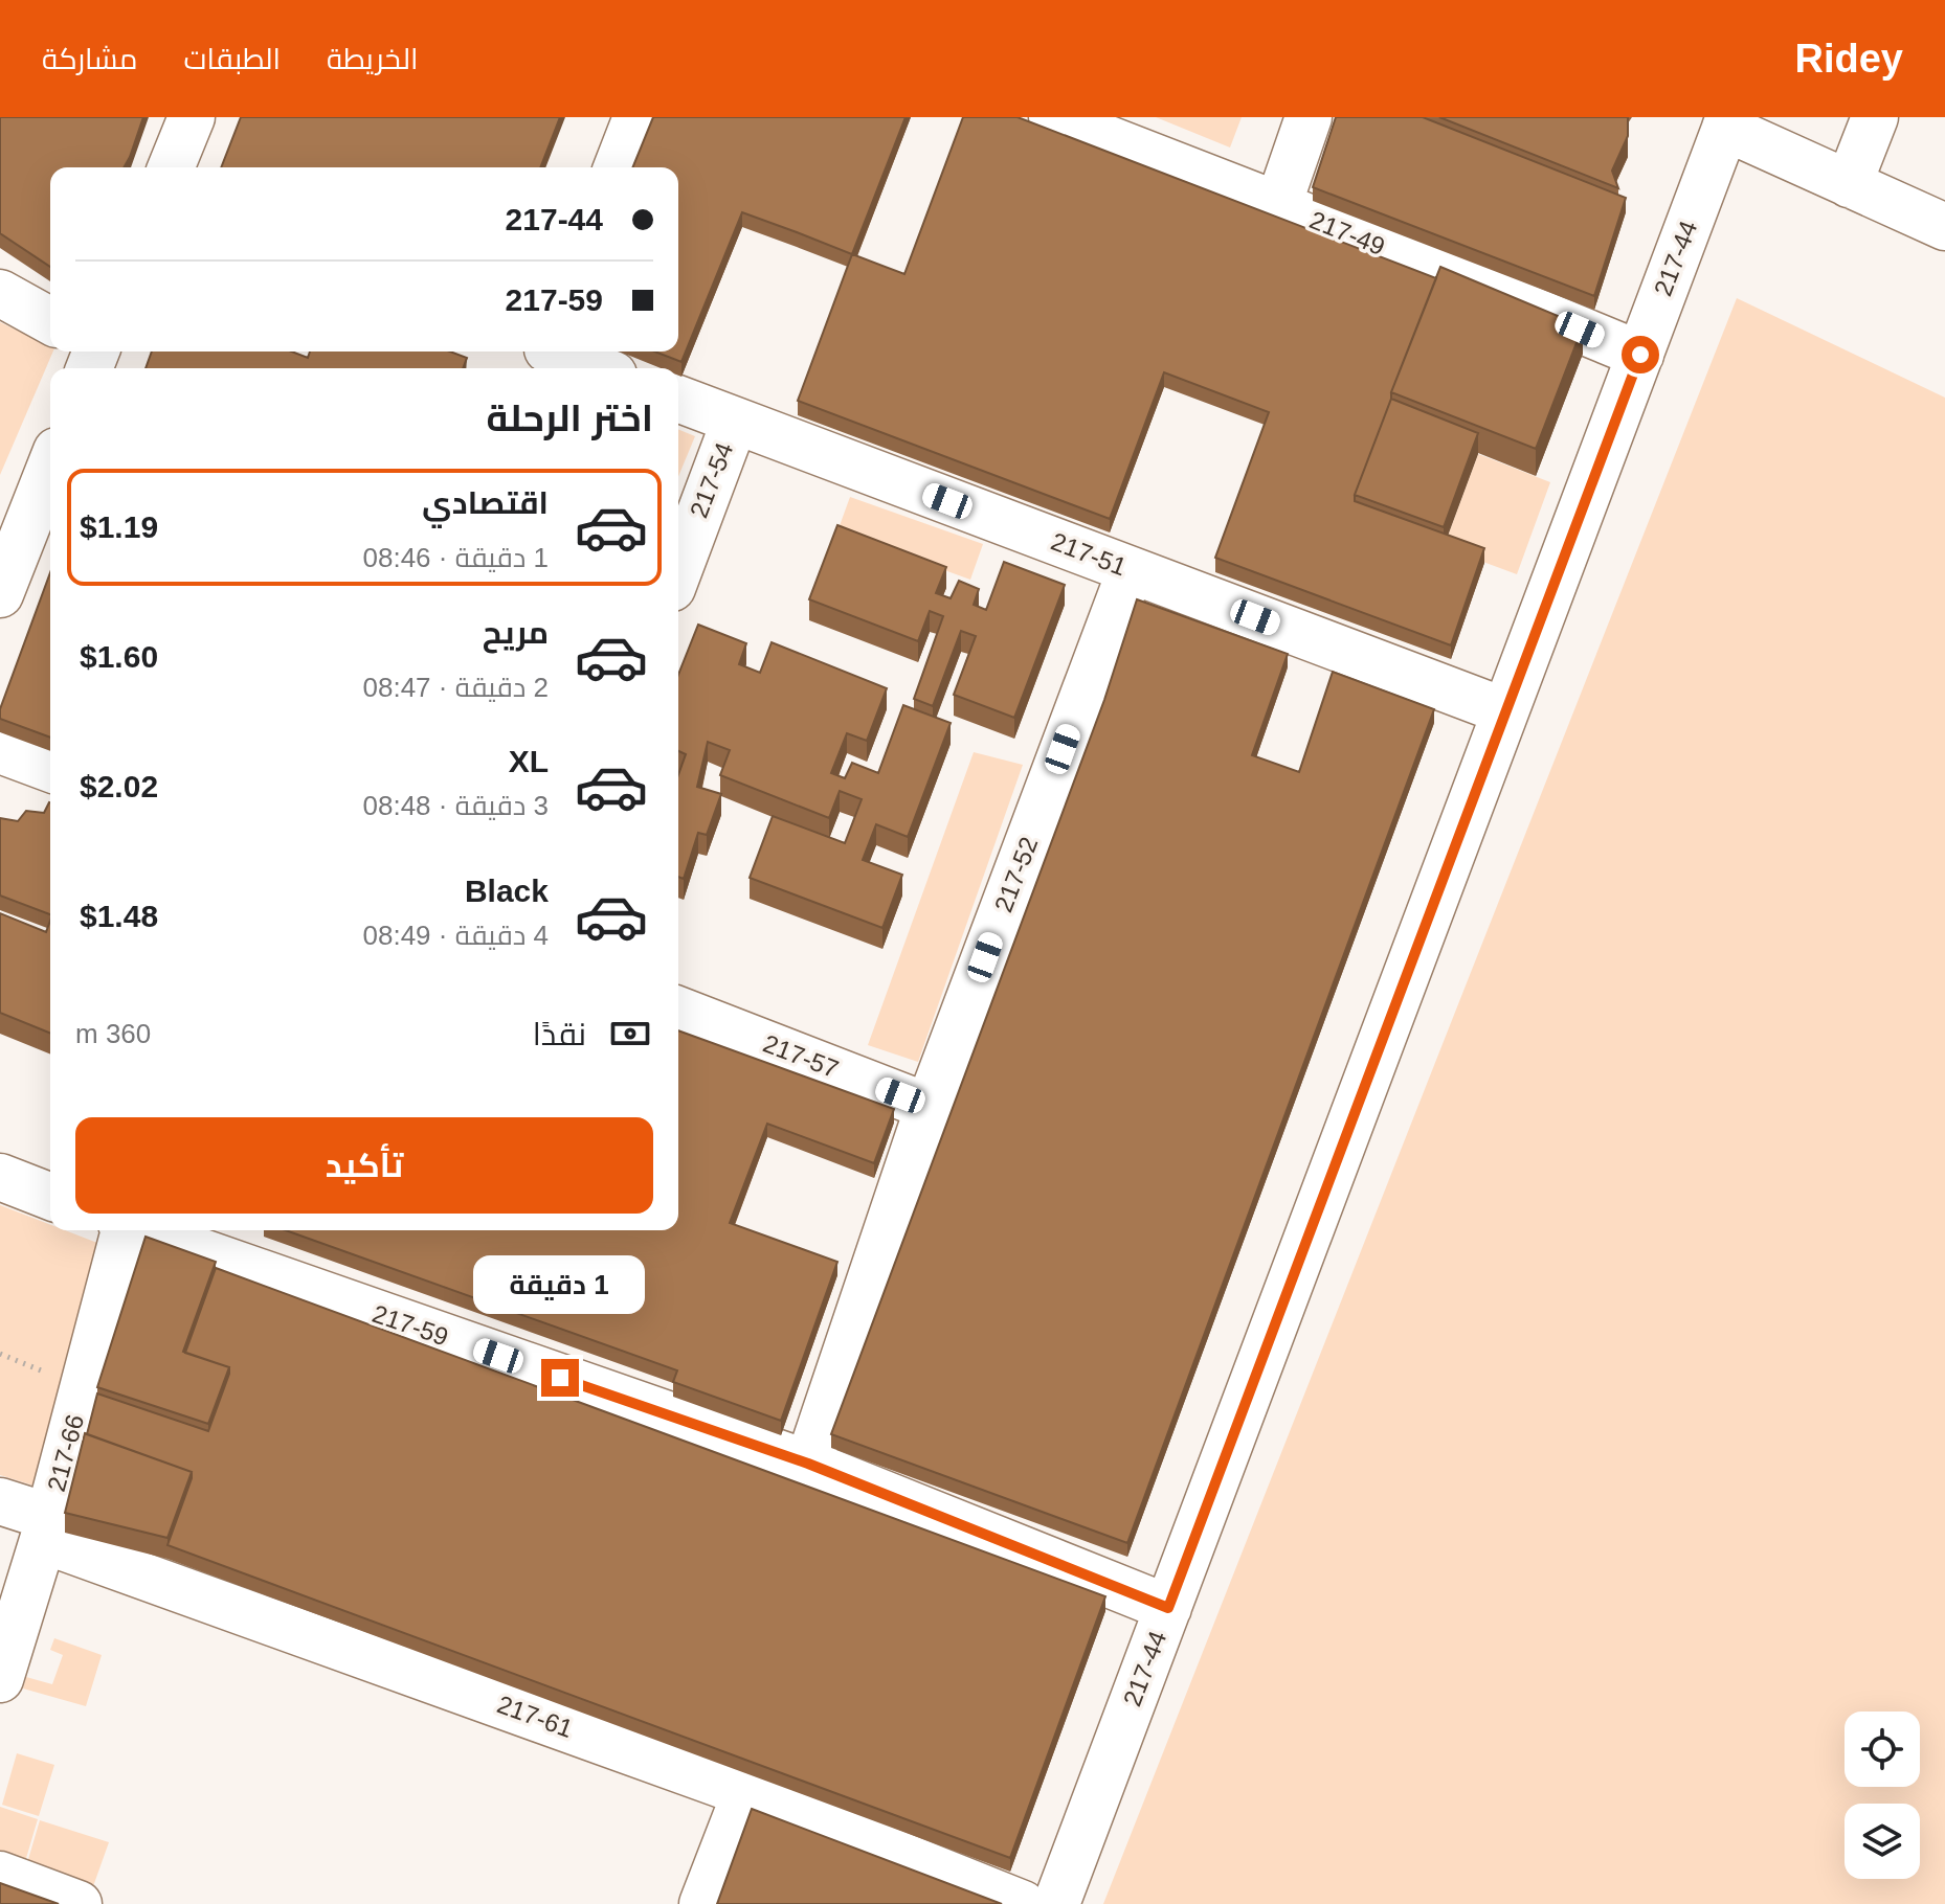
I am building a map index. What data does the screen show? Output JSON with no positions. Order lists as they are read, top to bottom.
{
  "streets": {
    "street": [
      "217-49",
      "217-44",
      "217-54",
      "217-51",
      "217-52",
      "217-57",
      "217-59",
      "217-66",
      "217-61"
    ]
  },
  "crossings": [
    ["217-49", "217-44"],
    ["217-44", "217-51"],
    ["217-44", "217-59"],
    ["217-54", "217-51"],
    ["217-51", "217-52"],
    ["217-52", "217-57"],
    ["217-52", "217-59"],
    ["217-66", "217-61"]
  ],
  "page": {
    "header": "Ridey",
    "nav": ["الخريطة", "الطبقات", "مشاركة"],
    "banner": ["217-44", "217-59"],
    "heading": "اختر الرحلة",
    "list": [
      {
        "name": "اقتصادي",
        "note": "1 دقيقة · 08:46",
        "value": "$1.19"
      },
      {
        "name": "مريح",
        "note": "2 دقيقة · 08:47",
        "value": "$1.60"
      },
      {
        "name": "XL",
        "note": "3 دقيقة · 08:48",
        "value": "$2.02"
      },
      {
        "name": "Black",
        "note": "4 دقيقة · 08:49",
        "value": "$1.48"
      }
    ],
    "pay": ["نقدًا", "360 m"],
    "buttons": "تأكيد",
    "bubble": "1 دقيقة"
  }
}
